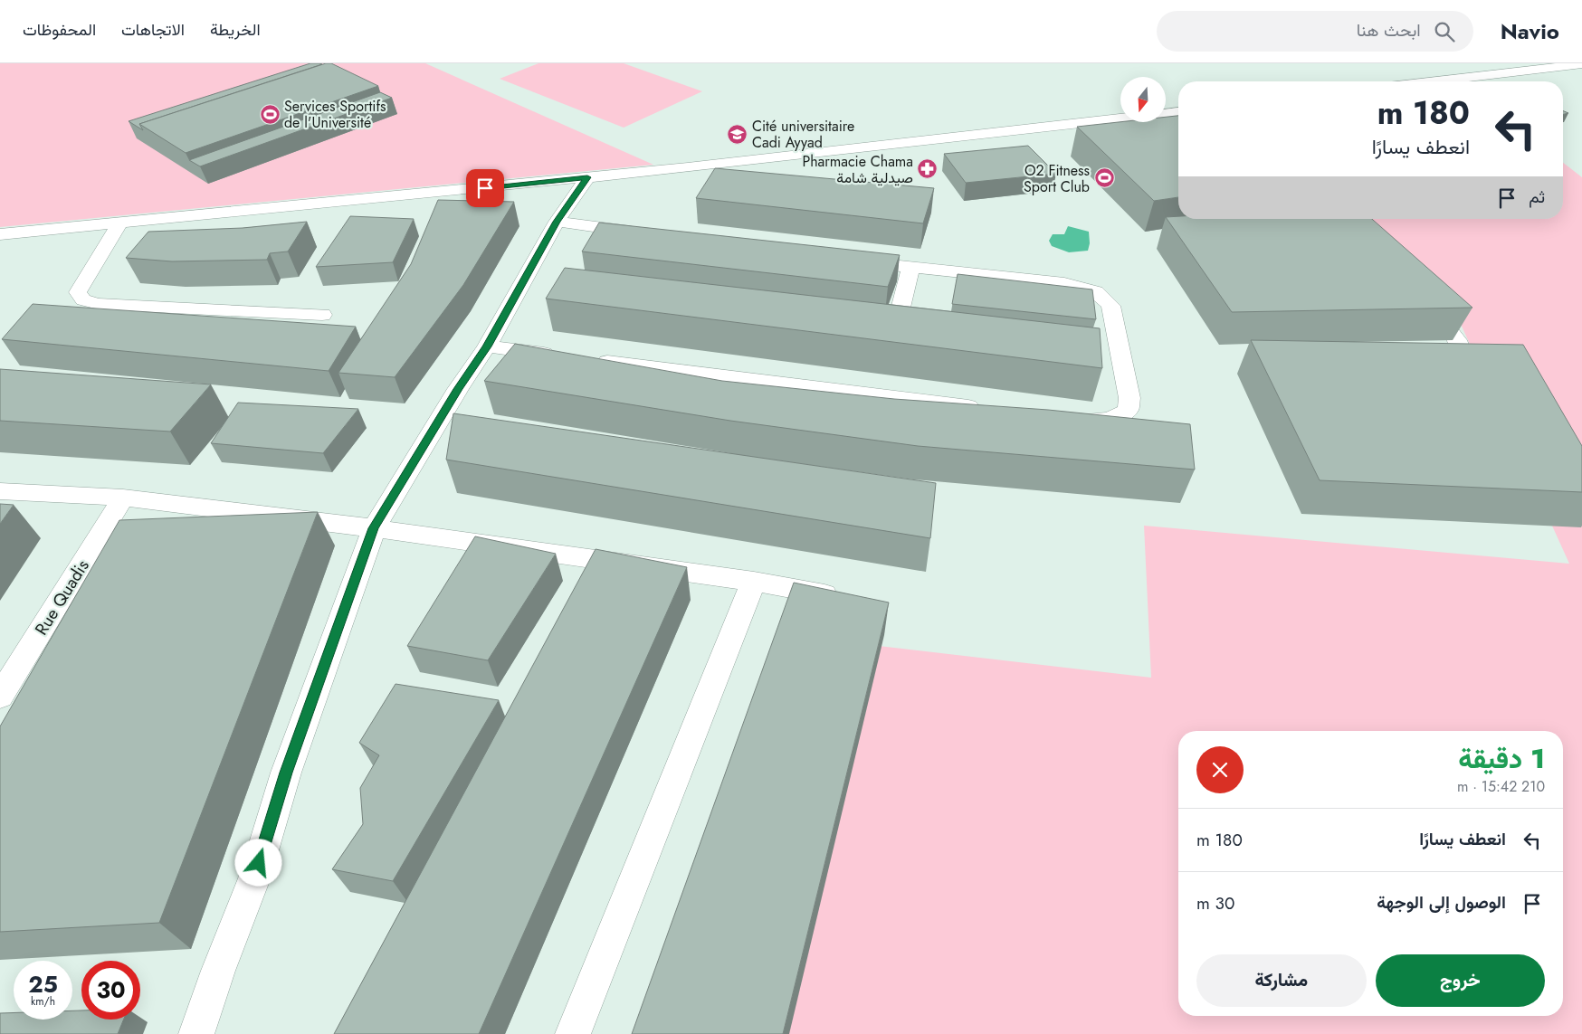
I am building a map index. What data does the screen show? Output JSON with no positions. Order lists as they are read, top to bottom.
{
  "streets": {
    "street": ["Rue Quadis"]
  },
  "places": {
    "sports": ["Services Sportifs de l'Université", "O2 Fitness Sport Club"],
    "school or university": ["Cité universitaire Cadi Ayyad"],
    "pharmacy": ["Pharmacie Chama صيدلية شامة"]
  },
  "north": "bottom",
  "page": {
    "header": "Navio",
    "search": "ابحث هنا",
    "nav": ["الخريطة", "الاتجاهات", "المحفوظات"],
    "turn": ["180 m", "انعطف يسارًا"],
    "then": "ثم",
    "heading": ["1 دقيقة", "210 m · 15:42"],
    "list": [
      {
        "name": "انعطف يسارًا",
        "value": "180 m"
      },
      {
        "name": "الوصول إلى الوجهة",
        "value": "30 m"
      }
    ],
    "buttons": ["خروج", "مشاركة"],
    "speed": "25 km/h",
    "limit": "30"
  }
}
